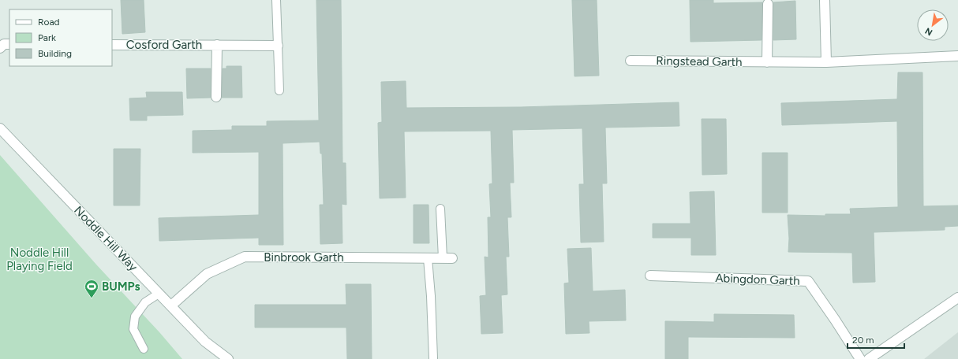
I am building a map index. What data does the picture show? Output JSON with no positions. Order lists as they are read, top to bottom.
{
  "streets": {
    "street": [
      "Cosford Garth",
      "Ringstead Garth",
      "Noddle Hill Way",
      "Binbrook Garth",
      "Abingdon Garth"
    ]
  },
  "crossings": [
    ["Noddle Hill Way", "Binbrook Garth"]
  ],
  "parks": ["Noddle Hill Playing Field"],
  "places": {
    "sports": ["BUMPs"]
  },
  "legend": ["Road", "Park", "Building"],
  "scale_bar": "20 m",
  "north": "bottom left"
}
